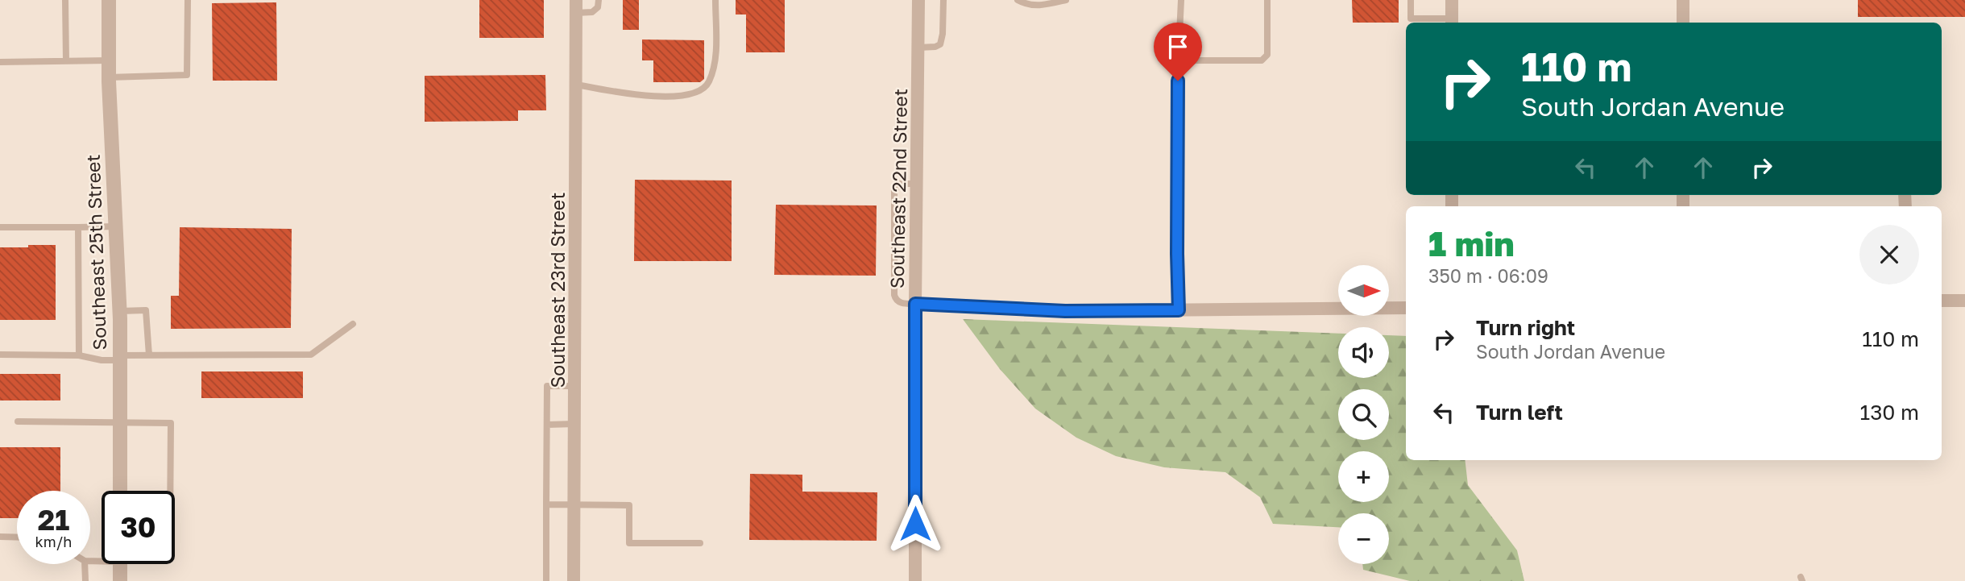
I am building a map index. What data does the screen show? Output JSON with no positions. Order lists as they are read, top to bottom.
{
  "streets": {
    "street": ["Southeast 22nd Street", "Southeast 25th Street", "Southeast 23rd Street"]
  },
  "north": "right",
  "page": {
    "turn": ["110 m", "South Jordan Avenue"],
    "heading": ["1 min", "350 m · 06:09"],
    "map_buttons": ["+", "−"],
    "list": [
      {
        "name": "Turn right",
        "note": "South Jordan Avenue",
        "value": "110 m"
      },
      {
        "name": "Turn left",
        "value": "130 m"
      }
    ],
    "speed": "21 km/h",
    "limit": "30"
  }
}
